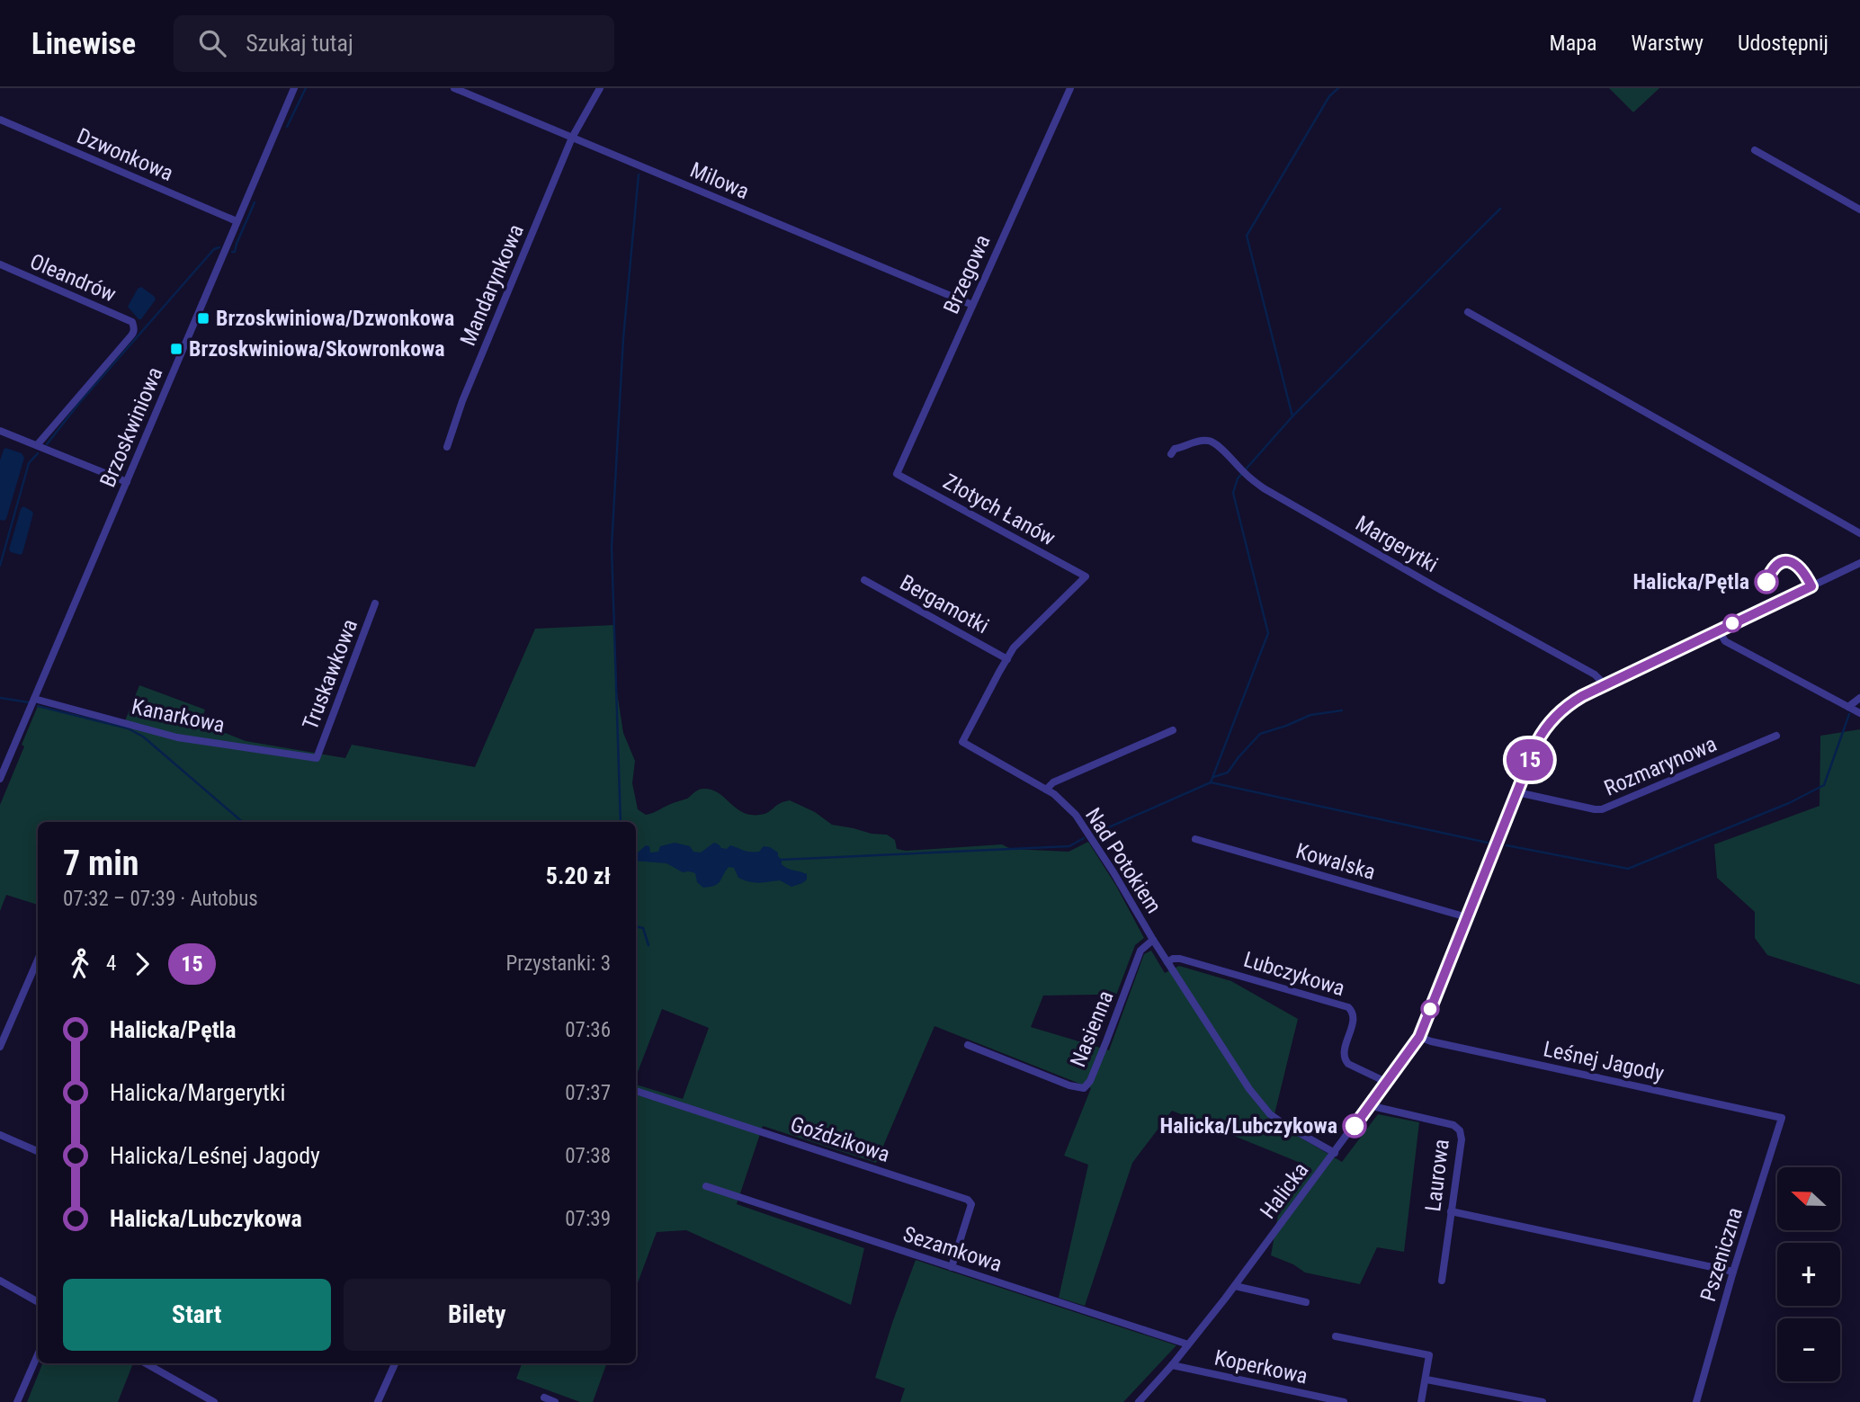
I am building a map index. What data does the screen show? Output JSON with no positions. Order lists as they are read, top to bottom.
{
  "streets": {
    "street": [
      "Dzwonkowa",
      "Milowa",
      "Brzegowa",
      "Oleandrów",
      "Mandarynkowa",
      "Brzoskwiniowa",
      "Złotych Łanów",
      "Margerytki",
      "Bergamotki",
      "Truskawkowa",
      "Kanarkowa",
      "Rozmarynowa",
      "Nad Potokiem",
      "Kowalska",
      "Lubczykowa",
      "Nasienna",
      "Leśnej Jagody",
      "Goździkowa",
      "Laurowa",
      "Halicka",
      "Sezamkowa",
      "Pszeniczna",
      "Koperkowa"
    ]
  },
  "crossings": [
    ["Dzwonkowa", "Brzoskwiniowa"],
    ["Milowa", "Brzegowa"],
    ["Milowa", "Mandarynkowa"],
    ["Brzegowa", "Złotych Łanów"],
    ["Brzoskwiniowa", "Kanarkowa"],
    ["Złotych Łanów", "Nad Potokiem"],
    ["Margerytki", "Halicka"],
    ["Bergamotki", "Nad Potokiem"],
    ["Truskawkowa", "Kanarkowa"],
    ["Rozmarynowa", "Halicka"],
    ["Nad Potokiem", "Lubczykowa"],
    ["Nad Potokiem", "Nasienna"],
    ["Nad Potokiem", "Halicka"],
    ["Kowalska", "Halicka"],
    ["Lubczykowa", "Halicka"],
    ["Leśnej Jagody", "Halicka"],
    ["Leśnej Jagody", "Pszeniczna"],
    ["Goździkowa", "Sezamkowa"],
    ["Laurowa", "Halicka"],
    ["Halicka", "Sezamkowa"],
    ["Halicka", "Koperkowa"]
  ],
  "places": {
    "transit": ["Brzoskwiniowa/Dzwonkowa", "Brzoskwiniowa/Skowronkowa"],
    "other": ["Halicka/Pętla", "Halicka/Lubczykowa"]
  },
  "lines": ["bus line 15"],
  "north": "left",
  "page": {
    "header": "Linewise",
    "search": "Szukaj tutaj",
    "nav": ["Mapa", "Warstwy", "Udostępnij"],
    "on_map": "15",
    "heading": ["7 min", "07:32 – 07:39 · Autobus", "5.20 zł"],
    "legs": ["4", "15", "Przystanki: 3"],
    "list": [
      {
        "name": "Halicka/Pętla",
        "value": "07:36"
      },
      {
        "name": "Halicka/Margerytki",
        "value": "07:37"
      },
      {
        "name": "Halicka/Leśnej Jagody",
        "value": "07:38"
      },
      {
        "name": "Halicka/Lubczykowa",
        "value": "07:39"
      }
    ],
    "map_buttons": ["+", "−"],
    "buttons": ["Start", "Bilety"]
  }
}
